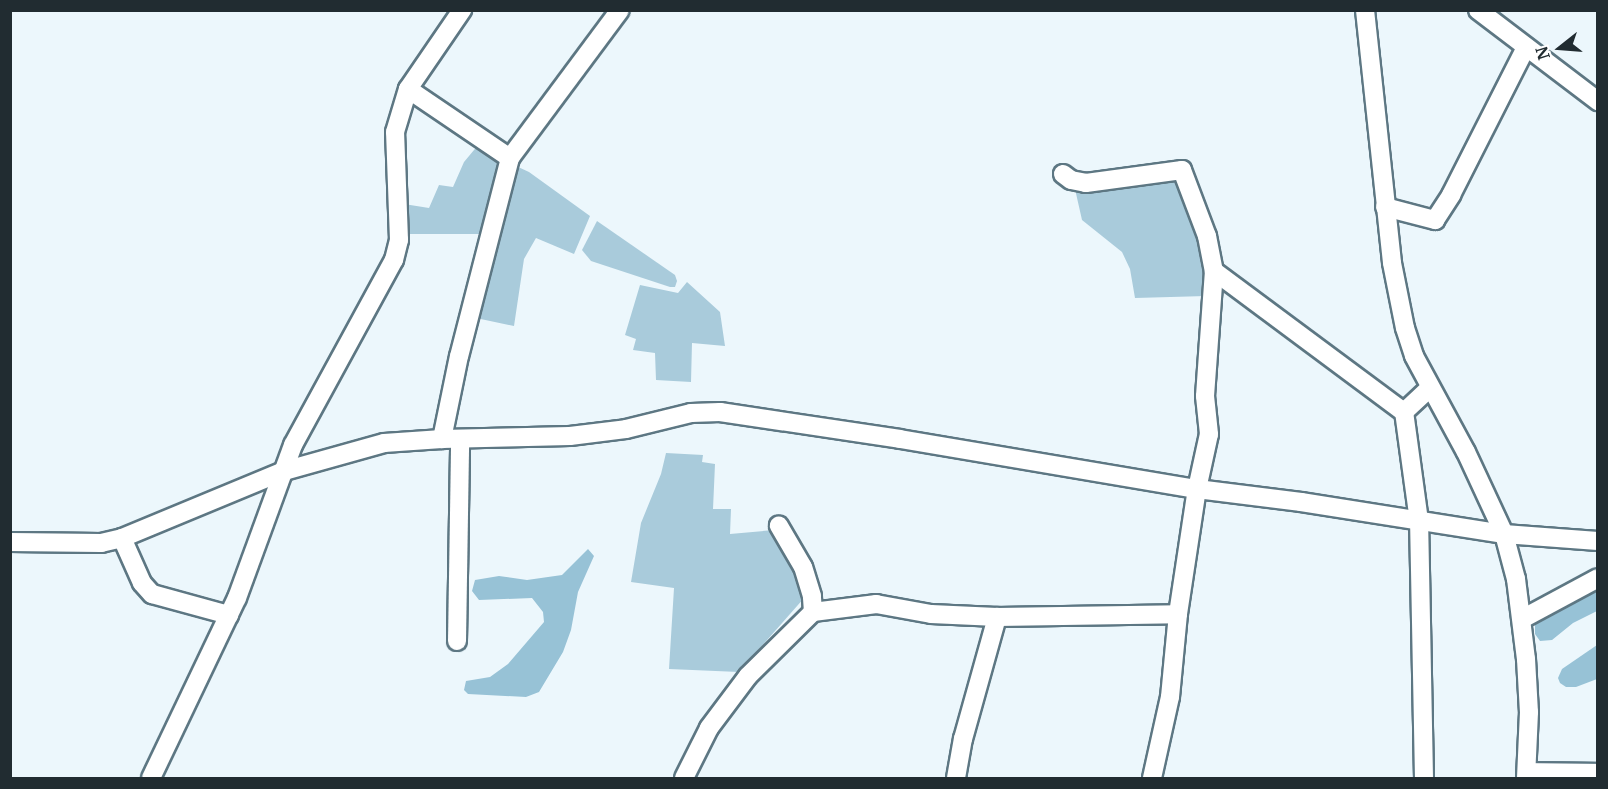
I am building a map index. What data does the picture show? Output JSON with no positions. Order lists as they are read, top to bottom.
{
  "north": "left"
}
